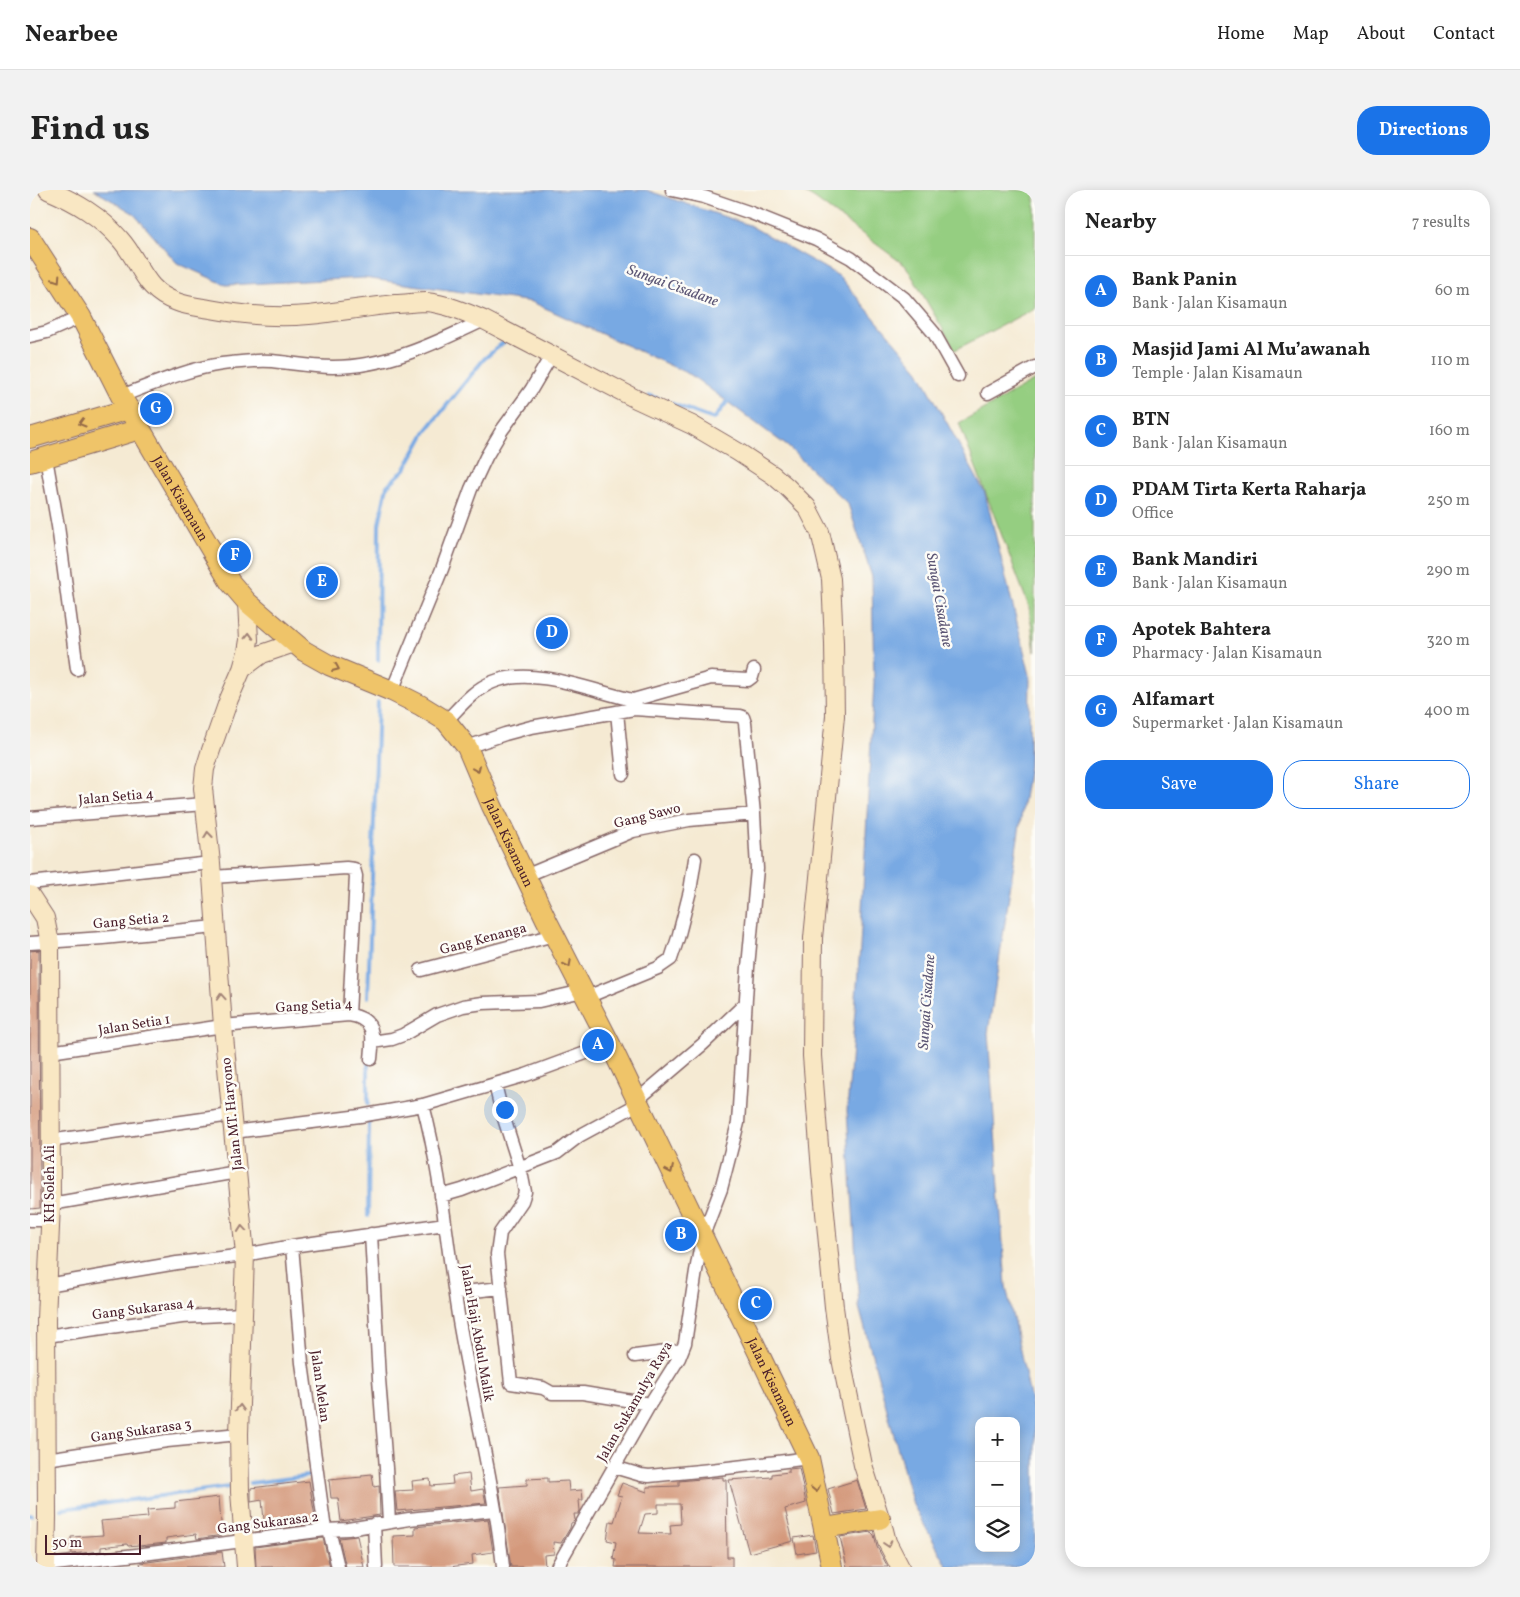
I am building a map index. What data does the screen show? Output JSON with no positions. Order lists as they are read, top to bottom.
{
  "streets": {
    "main road": ["Jalan Kisamaun"],
    "street": [
      "Jalan Setia 4",
      "Gang Sawo",
      "Gang Setia 2",
      "Gang Kenanga",
      "Gang Setia 4",
      "Jalan Setia 1",
      "Jalan MT. Haryono",
      "KH Soleh Ali",
      "Gang Sukarasa 4",
      "Jalan Haji Abdul Malik",
      "Jalan Melan",
      "Jalan Sukamulya Raya",
      "Gang Sukarasa 3",
      "Gang Sukarasa 2"
    ]
  },
  "crossings": [
    ["Jalan Kisamaun", "Gang Sawo"],
    ["Jalan Kisamaun", "Gang Kenanga"],
    ["Jalan Kisamaun", "Jalan MT. Haryono"],
    ["Jalan Kisamaun", "Jalan Sukamulya Raya"],
    ["Jalan Setia 4", "Jalan MT. Haryono"],
    ["Gang Sawo", "Jalan Sukamulya Raya"],
    ["Gang Setia 2", "Jalan MT. Haryono"],
    ["Gang Setia 2", "KH Soleh Ali"],
    ["Gang Setia 4", "Jalan Setia 1"],
    ["Gang Setia 4", "Jalan MT. Haryono"],
    ["Jalan Setia 1", "Jalan MT. Haryono"],
    ["Jalan Setia 1", "KH Soleh Ali"],
    ["Jalan MT. Haryono", "Gang Sukarasa 4"],
    ["Jalan MT. Haryono", "Gang Sukarasa 3"],
    ["Jalan MT. Haryono", "Gang Sukarasa 2"],
    ["KH Soleh Ali", "Gang Sukarasa 4"],
    ["KH Soleh Ali", "Gang Sukarasa 3"],
    ["KH Soleh Ali", "Gang Sukarasa 2"],
    ["Jalan Haji Abdul Malik", "Gang Sukarasa 2"],
    ["Jalan Melan", "Gang Sukarasa 2"]
  ],
  "one_way": ["Jalan Kisamaun", "Jalan MT. Haryono"],
  "water": ["Sungai Cisadane"],
  "scale_bar": "50 m",
  "page": {
    "header": "Nearbee",
    "nav": [
      "Home",
      "Map",
      "About",
      "Contact"
    ],
    "title": "Find us",
    "buttons": [
      "Directions",
      ["Save", "Share"]
    ],
    "heading": ["Nearby", "7 results"],
    "list": [
      {
        "mark": "A",
        "name": "Bank Panin",
        "note": "Bank · Jalan Kisamaun",
        "value": "60 m"
      },
      {
        "mark": "B",
        "name": "Masjid Jami Al Mu’awanah",
        "note": "Temple · Jalan Kisamaun",
        "value": "110 m"
      },
      {
        "mark": "C",
        "name": "BTN",
        "note": "Bank · Jalan Kisamaun",
        "value": "160 m"
      },
      {
        "mark": "D",
        "name": "PDAM Tirta Kerta Raharja",
        "note": "Office",
        "value": "250 m"
      },
      {
        "mark": "E",
        "name": "Bank Mandiri",
        "note": "Bank · Jalan Kisamaun",
        "value": "290 m"
      },
      {
        "mark": "F",
        "name": "Apotek Bahtera",
        "note": "Pharmacy · Jalan Kisamaun",
        "value": "320 m"
      },
      {
        "mark": "G",
        "name": "Alfamart",
        "note": "Supermarket · Jalan Kisamaun",
        "value": "400 m"
      }
    ],
    "pins": [
      "G",
      "F",
      "E",
      "D",
      "A",
      "B",
      "C"
    ],
    "map_buttons": ["+", "−"],
    "scale": "50 m"
  }
}
